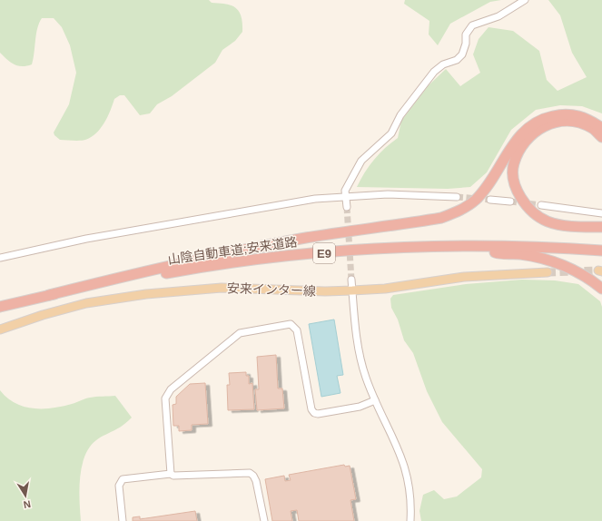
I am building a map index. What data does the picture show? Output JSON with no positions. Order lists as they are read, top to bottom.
{
  "streets": {
    "highway": ["山陰自動車道;安来道路", "E9"],
    "main road": ["安来インター線"]
  },
  "north": "bottom"
}
